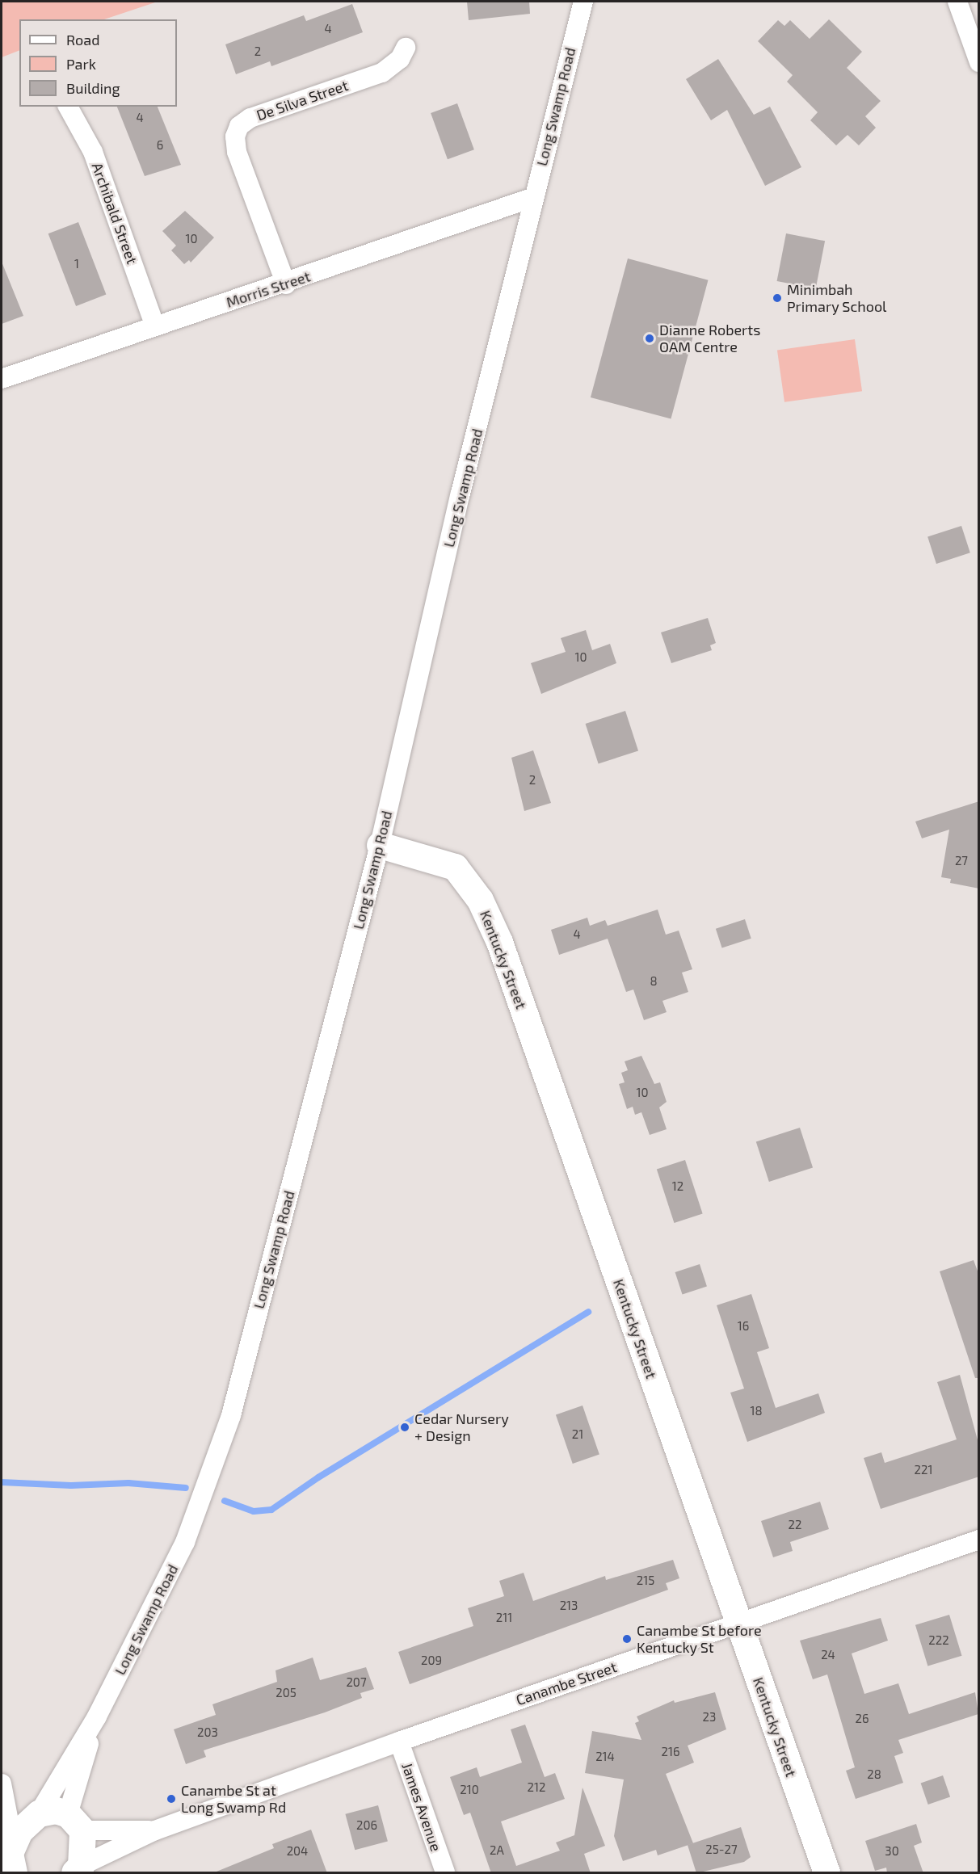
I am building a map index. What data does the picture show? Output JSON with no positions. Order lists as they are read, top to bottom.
{
  "streets": {
    "street": [
      "De Silva Street",
      "Long Swamp Road",
      "Archibald Street",
      "Morris Street",
      "Kentucky Street",
      "Canambe Street",
      "James Avenue"
    ]
  },
  "crossings": [
    ["De Silva Street", "Morris Street"],
    ["Long Swamp Road", "Morris Street"],
    ["Long Swamp Road", "Kentucky Street"],
    ["Long Swamp Road", "Canambe Street"],
    ["Archibald Street", "Morris Street"],
    ["Kentucky Street", "Canambe Street"],
    ["Canambe Street", "James Avenue"]
  ],
  "places": [
    "Minimbah Primary School",
    "Dianne Roberts OAM Centre",
    "Cedar Nursery + Design",
    "Canambe St before Kentucky St",
    "Canambe St at Long Swamp Rd"
  ],
  "house_numbers": [
    "4",
    "2",
    "4",
    "6",
    "10",
    "1",
    "10",
    "2",
    "27",
    "4",
    "8",
    "10",
    "12",
    "16",
    "18",
    "21",
    "221",
    "22",
    "215",
    "213",
    "211",
    "222",
    "24",
    "209",
    "207",
    "205",
    "23",
    "26",
    "203",
    "216",
    "214",
    "28",
    "212",
    "210",
    "206",
    "25-27",
    "2A",
    "204",
    "30"
  ],
  "legend": ["Road", "Park", "Building"]
}
